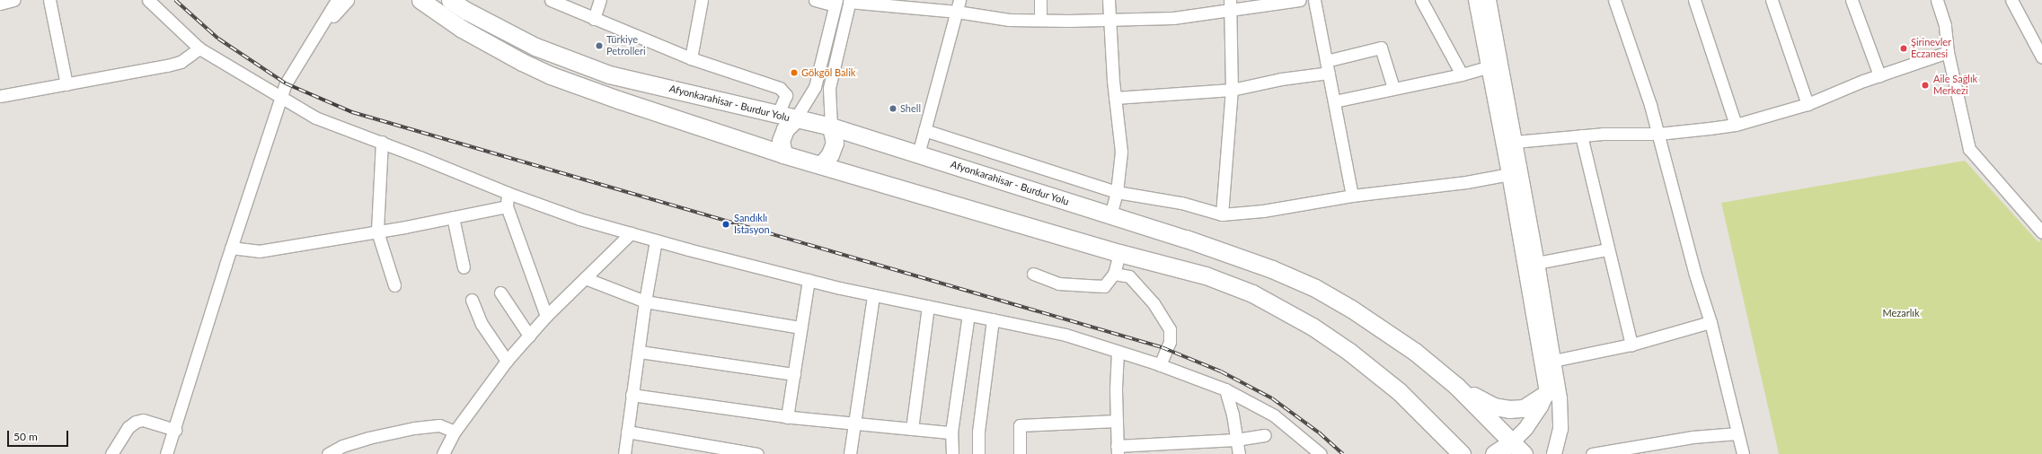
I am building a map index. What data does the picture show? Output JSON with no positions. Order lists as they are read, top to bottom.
{
  "streets": {
    "highway": ["Afyonkarahisar - Burdur Yolu"]
  },
  "parks": ["Mezarlık"],
  "places": [
    "Türkiye Petrolleri",
    "Şirinevler Eczanesi",
    "Gökgöl Balik",
    "Aile Sağlık Merkezi",
    "Shell",
    "Sandıklı Istasyon"
  ],
  "scale_bar": "50 m"
}
